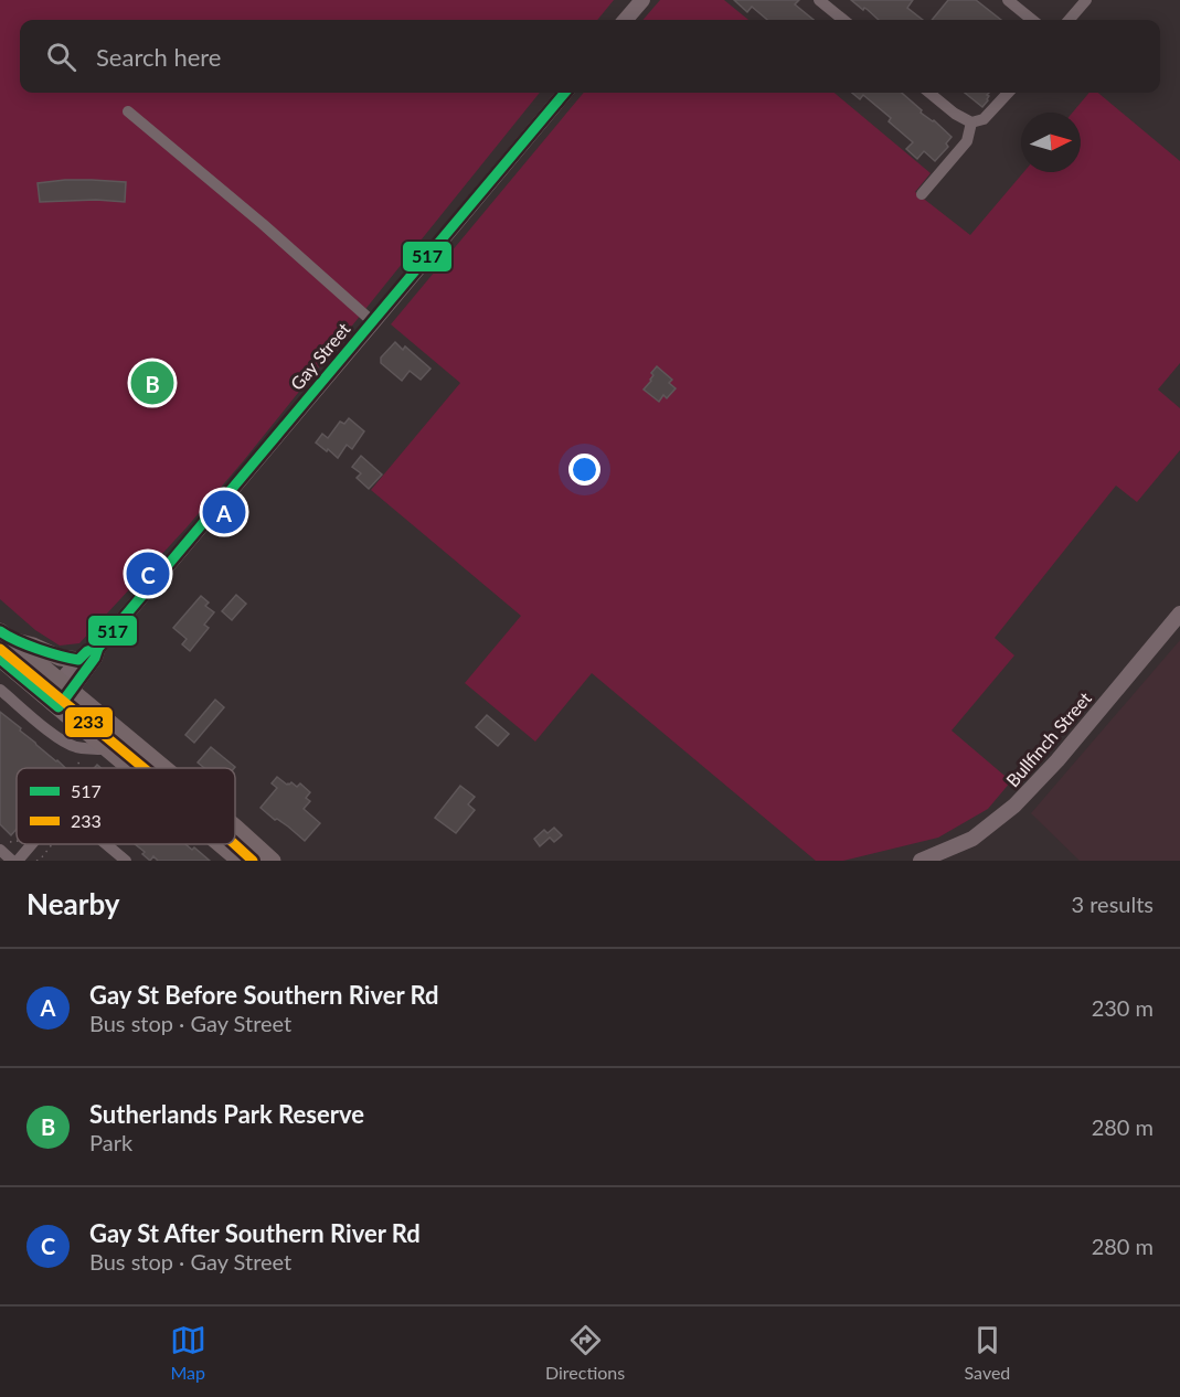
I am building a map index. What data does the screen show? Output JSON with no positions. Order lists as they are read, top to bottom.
{
  "streets": {
    "main road": ["Gay Street", "Bullfinch Street"]
  },
  "lines": ["transit line 517", "transit line 233"],
  "legend": ["517", "233"],
  "north": "right",
  "page": {
    "search": "Search here",
    "pins": ["B", "A", "C"],
    "heading": ["Nearby", "3 results"],
    "list": [
      {
        "mark": "A",
        "name": "Gay St Before Southern River Rd",
        "note": "Bus stop · Gay Street",
        "value": "230 m"
      },
      {
        "mark": "B",
        "name": "Sutherlands Park Reserve",
        "note": "Park",
        "value": "280 m"
      },
      {
        "mark": "C",
        "name": "Gay St After Southern River Rd",
        "note": "Bus stop · Gay Street",
        "value": "280 m"
      }
    ],
    "nav": ["Map", "Directions", "Saved"]
  }
}
